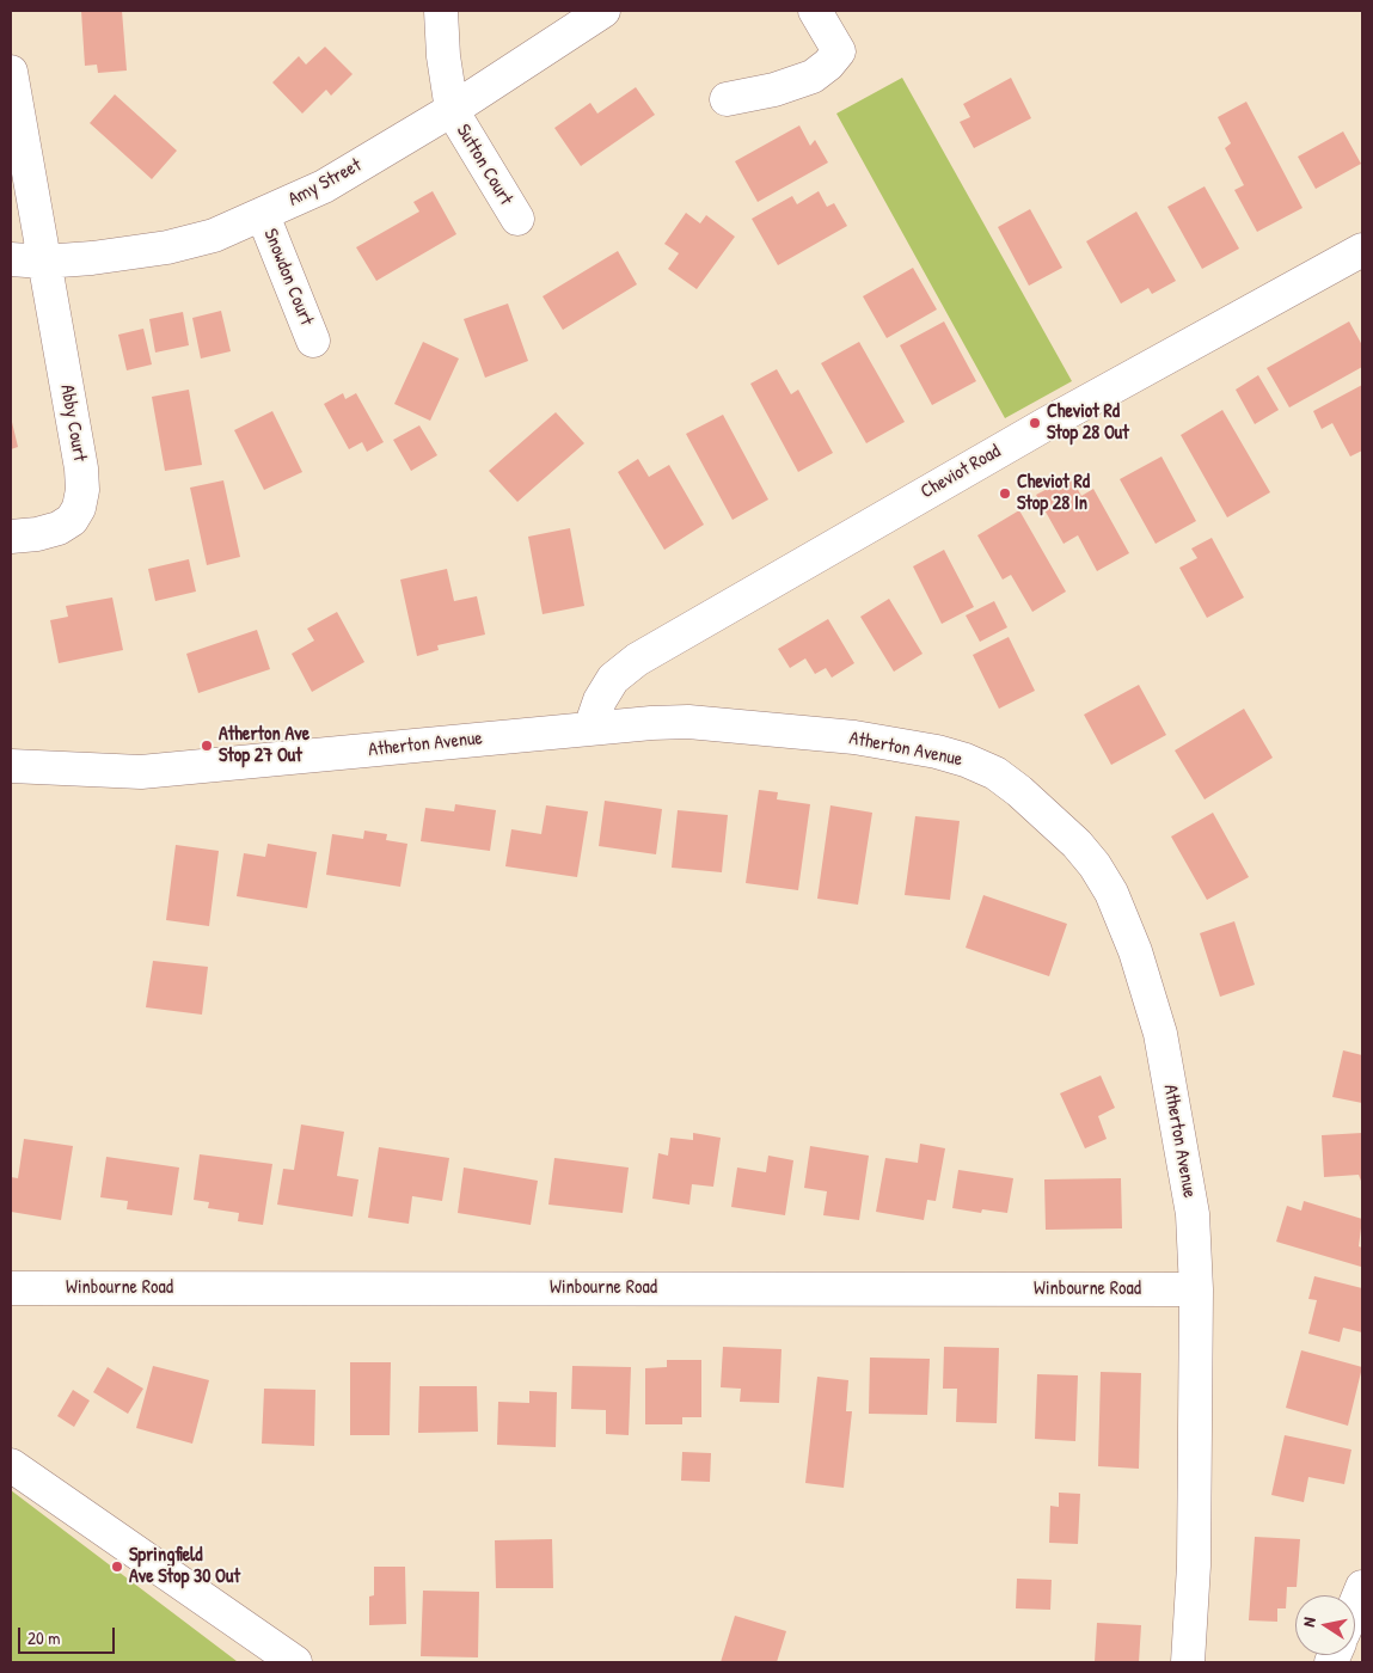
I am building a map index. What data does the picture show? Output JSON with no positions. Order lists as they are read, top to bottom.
{
  "streets": {
    "street": [
      "Sutton Court",
      "Amy Street",
      "Snowdon Court",
      "Abby Court",
      "Cheviot Road",
      "Atherton Avenue",
      "Winbourne Road"
    ]
  },
  "crossings": [
    ["Sutton Court", "Amy Street"],
    ["Amy Street", "Snowdon Court"],
    ["Amy Street", "Abby Court"],
    ["Cheviot Road", "Atherton Avenue"],
    ["Atherton Avenue", "Winbourne Road"]
  ],
  "places": [
    "Cheviot Rd Stop 28 Out",
    "Cheviot Rd Stop 28 In",
    "Atherton Ave Stop 27 Out",
    "Springfield Ave Stop 30 Out"
  ],
  "scale_bar": "20 m",
  "north": "left"
}
